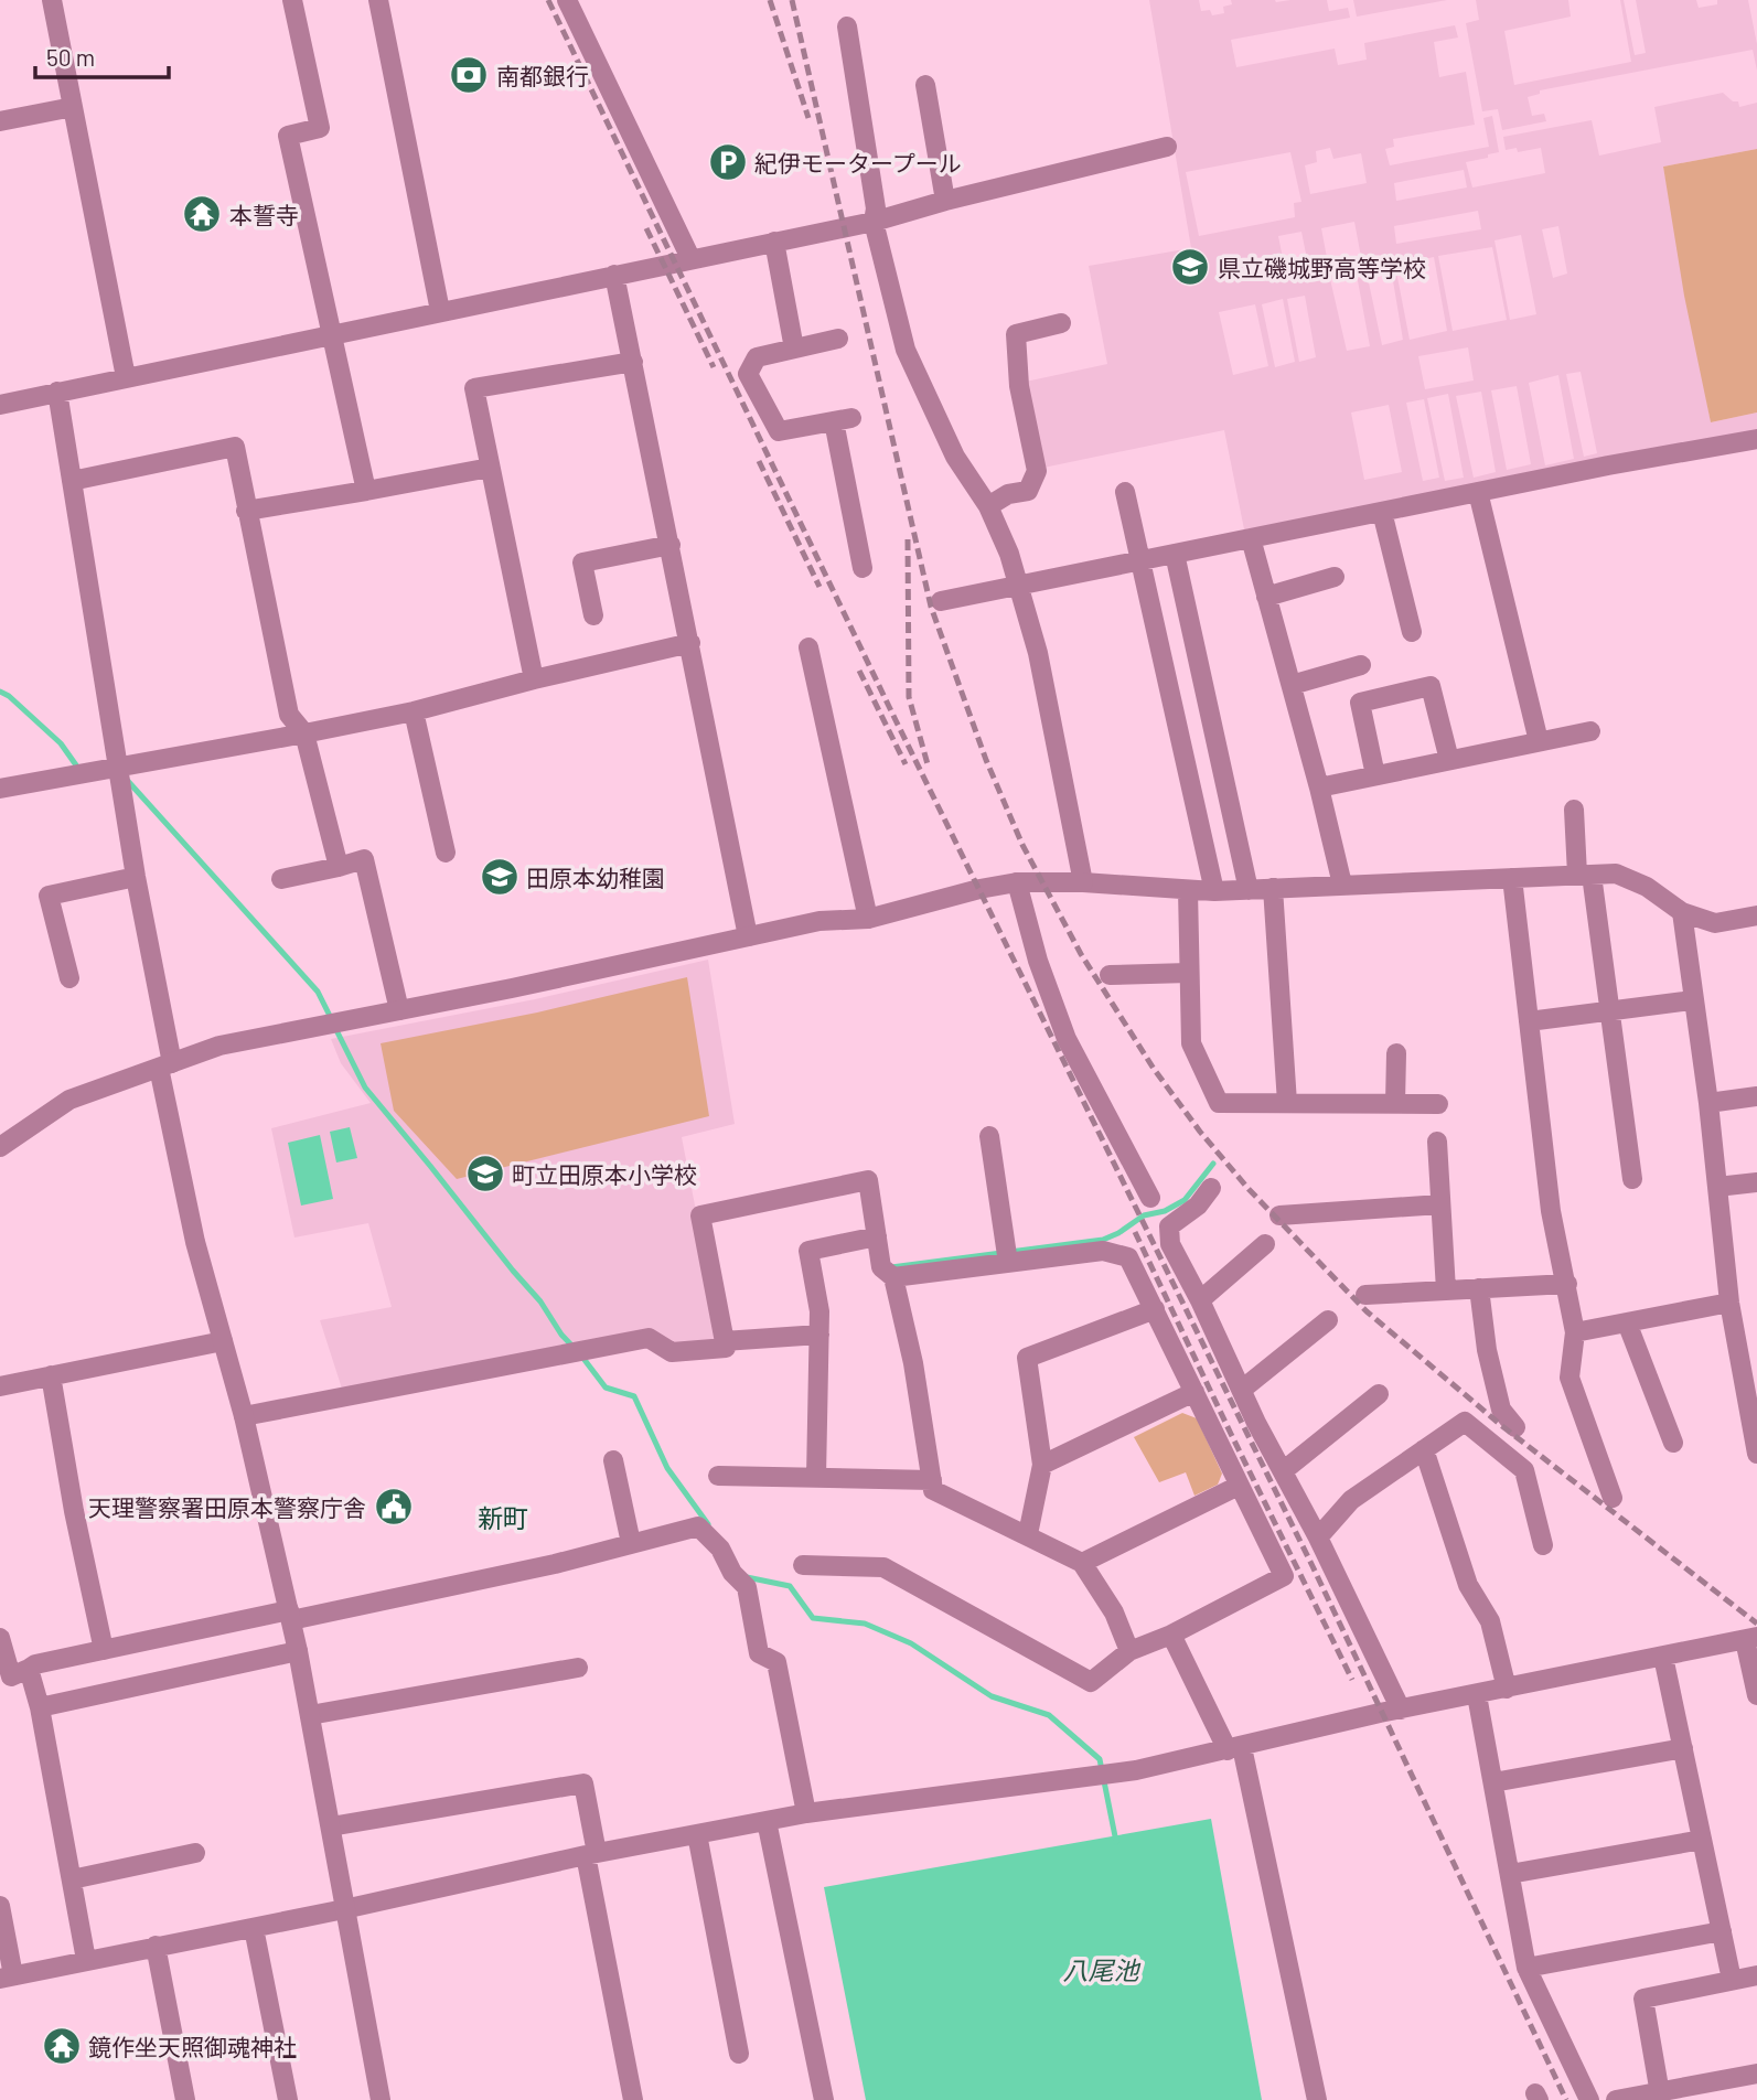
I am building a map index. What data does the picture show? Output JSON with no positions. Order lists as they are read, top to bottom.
{
  "districts": ["新町"],
  "water": ["八尾池"],
  "places": {
    "bank": ["南都銀行"],
    "parking": ["紀伊モータープール"],
    "temple": ["本誓寺", "鏡作坐天照御魂神社"],
    "school or university": ["県立磯城野高等学校", "田原本幼稚園", "町立田原本小学校"],
    "public building": ["天理警察署田原本警察庁舎"]
  },
  "scale_bar": "50 m"
}
